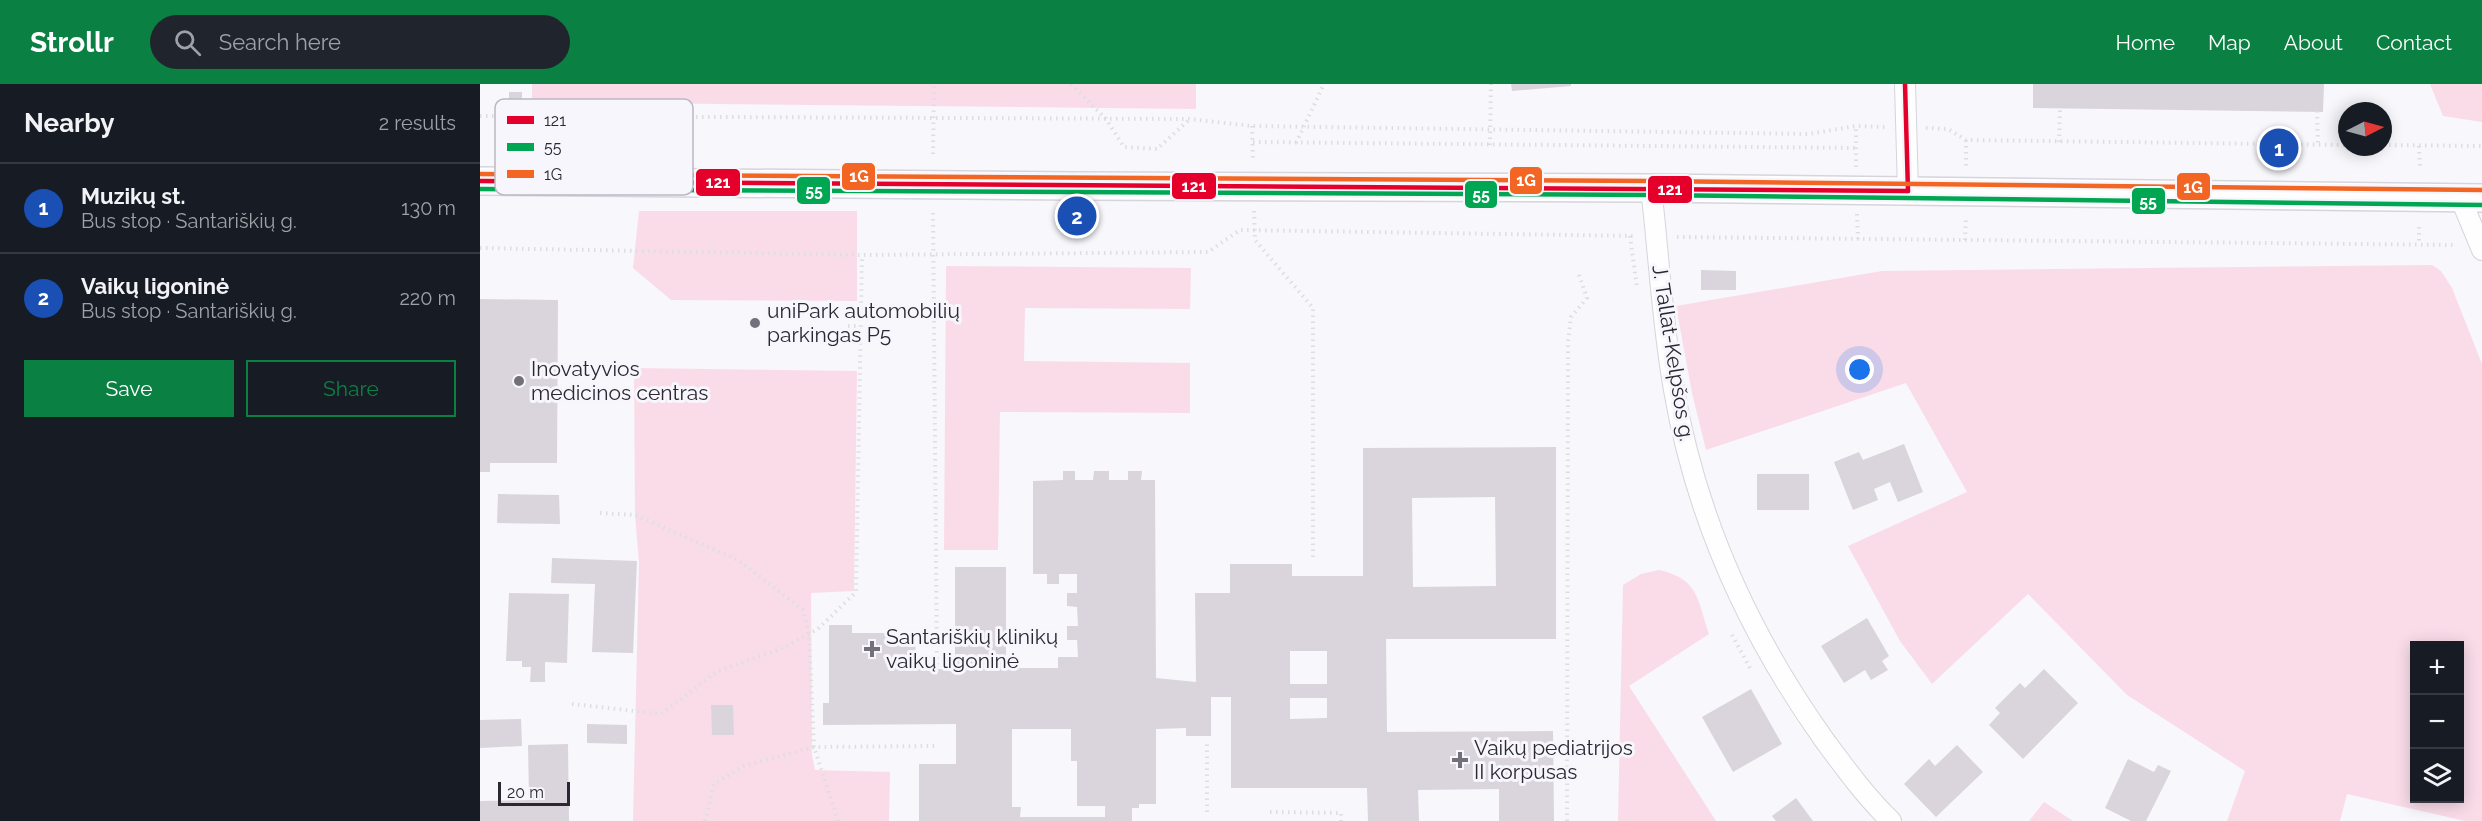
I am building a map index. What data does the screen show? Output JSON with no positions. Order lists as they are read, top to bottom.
{
  "streets": {
    "street": ["J. Tallat-Kelpšos g."]
  },
  "places": {
    "other": ["uniPark automobilių parkingas P5", "Inovatyvios medicinos centras"],
    "health": ["Santariškių klinikų vaikų ligoninė", "Vaikų pediatrijos II korpusas"]
  },
  "lines": ["transit line 121", "transit line 1G", "transit line 55"],
  "legend": ["121", "55", "1G"],
  "scale_bar": "20 m",
  "north": "right",
  "page": {
    "header": "Strollr",
    "search": "Search here",
    "nav": [
      "Home",
      "Map",
      "About",
      "Contact"
    ],
    "heading": ["Nearby", "2 results"],
    "pins": ["1", "2"],
    "list": [
      {
        "mark": "1",
        "name": "Muzikų st.",
        "note": "Bus stop · Santariškių g.",
        "value": "130 m"
      },
      {
        "mark": "2",
        "name": "Vaikų ligoninė",
        "note": "Bus stop · Santariškių g.",
        "value": "220 m"
      }
    ],
    "buttons": ["Save", "Share"],
    "map_buttons": ["+", "−"],
    "scale": "20 m"
  }
}
